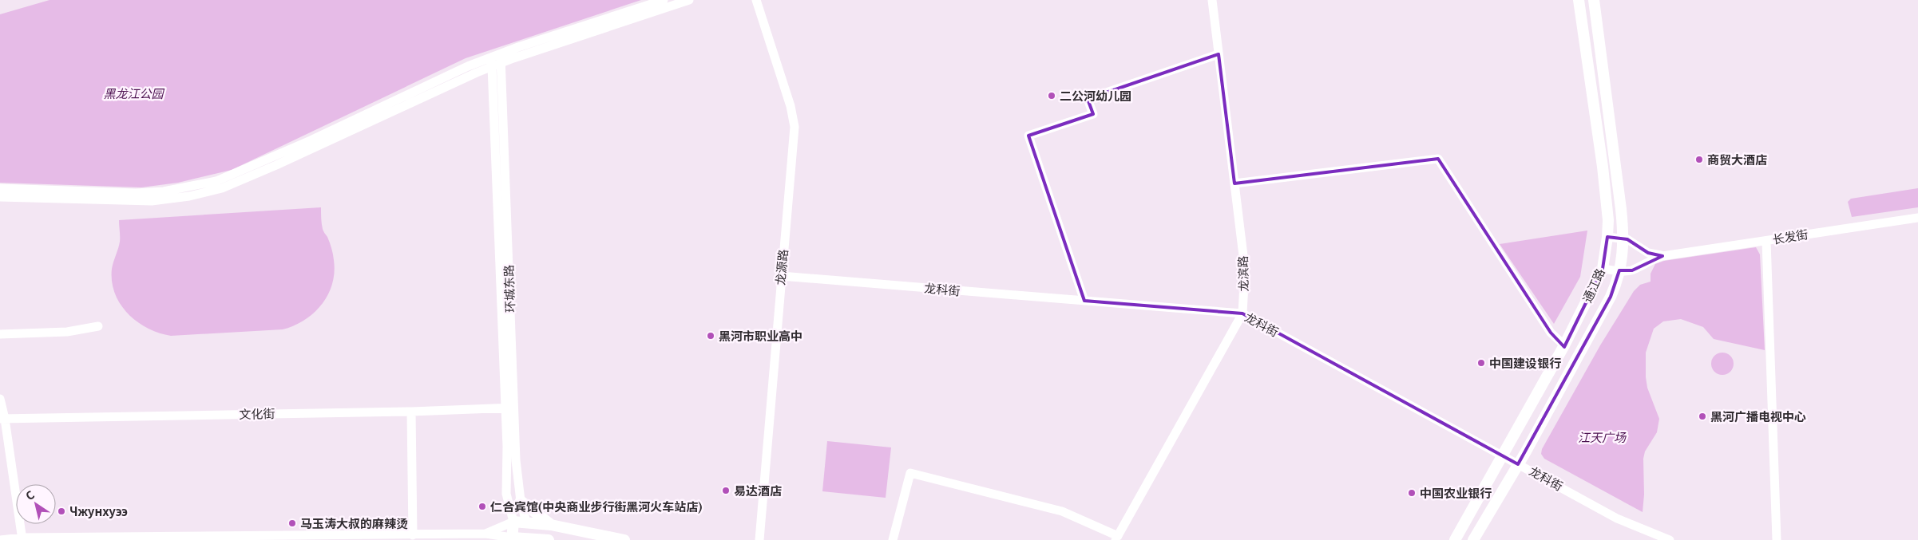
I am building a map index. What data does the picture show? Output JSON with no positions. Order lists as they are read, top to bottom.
{
  "streets": {
    "main road": ["通江路"],
    "street": [
      "长发街",
      "龙源路",
      "龙滨路",
      "环城东路",
      "龙科街",
      "文化街"
    ]
  },
  "crossings": [
    ["长发街", "通江路"],
    ["龙源路", "龙科街"],
    ["龙滨路", "龙科街"],
    ["通江路", "龙科街"],
    ["环城东路", "文化街"]
  ],
  "parks": ["黑龙江公园", "江天广场"],
  "places": [
    "二公河幼儿园",
    "商贸大酒店",
    "黑河市职业高中",
    "中国建设银行",
    "黑河广播电视中心",
    "易达酒店",
    "中国农业银行",
    "仁合宾馆(中央商业步行街黑河火车站店)",
    "Чжунхуээ",
    "马玉涛大叔的麻辣烫"
  ],
  "north": "top left"
}
